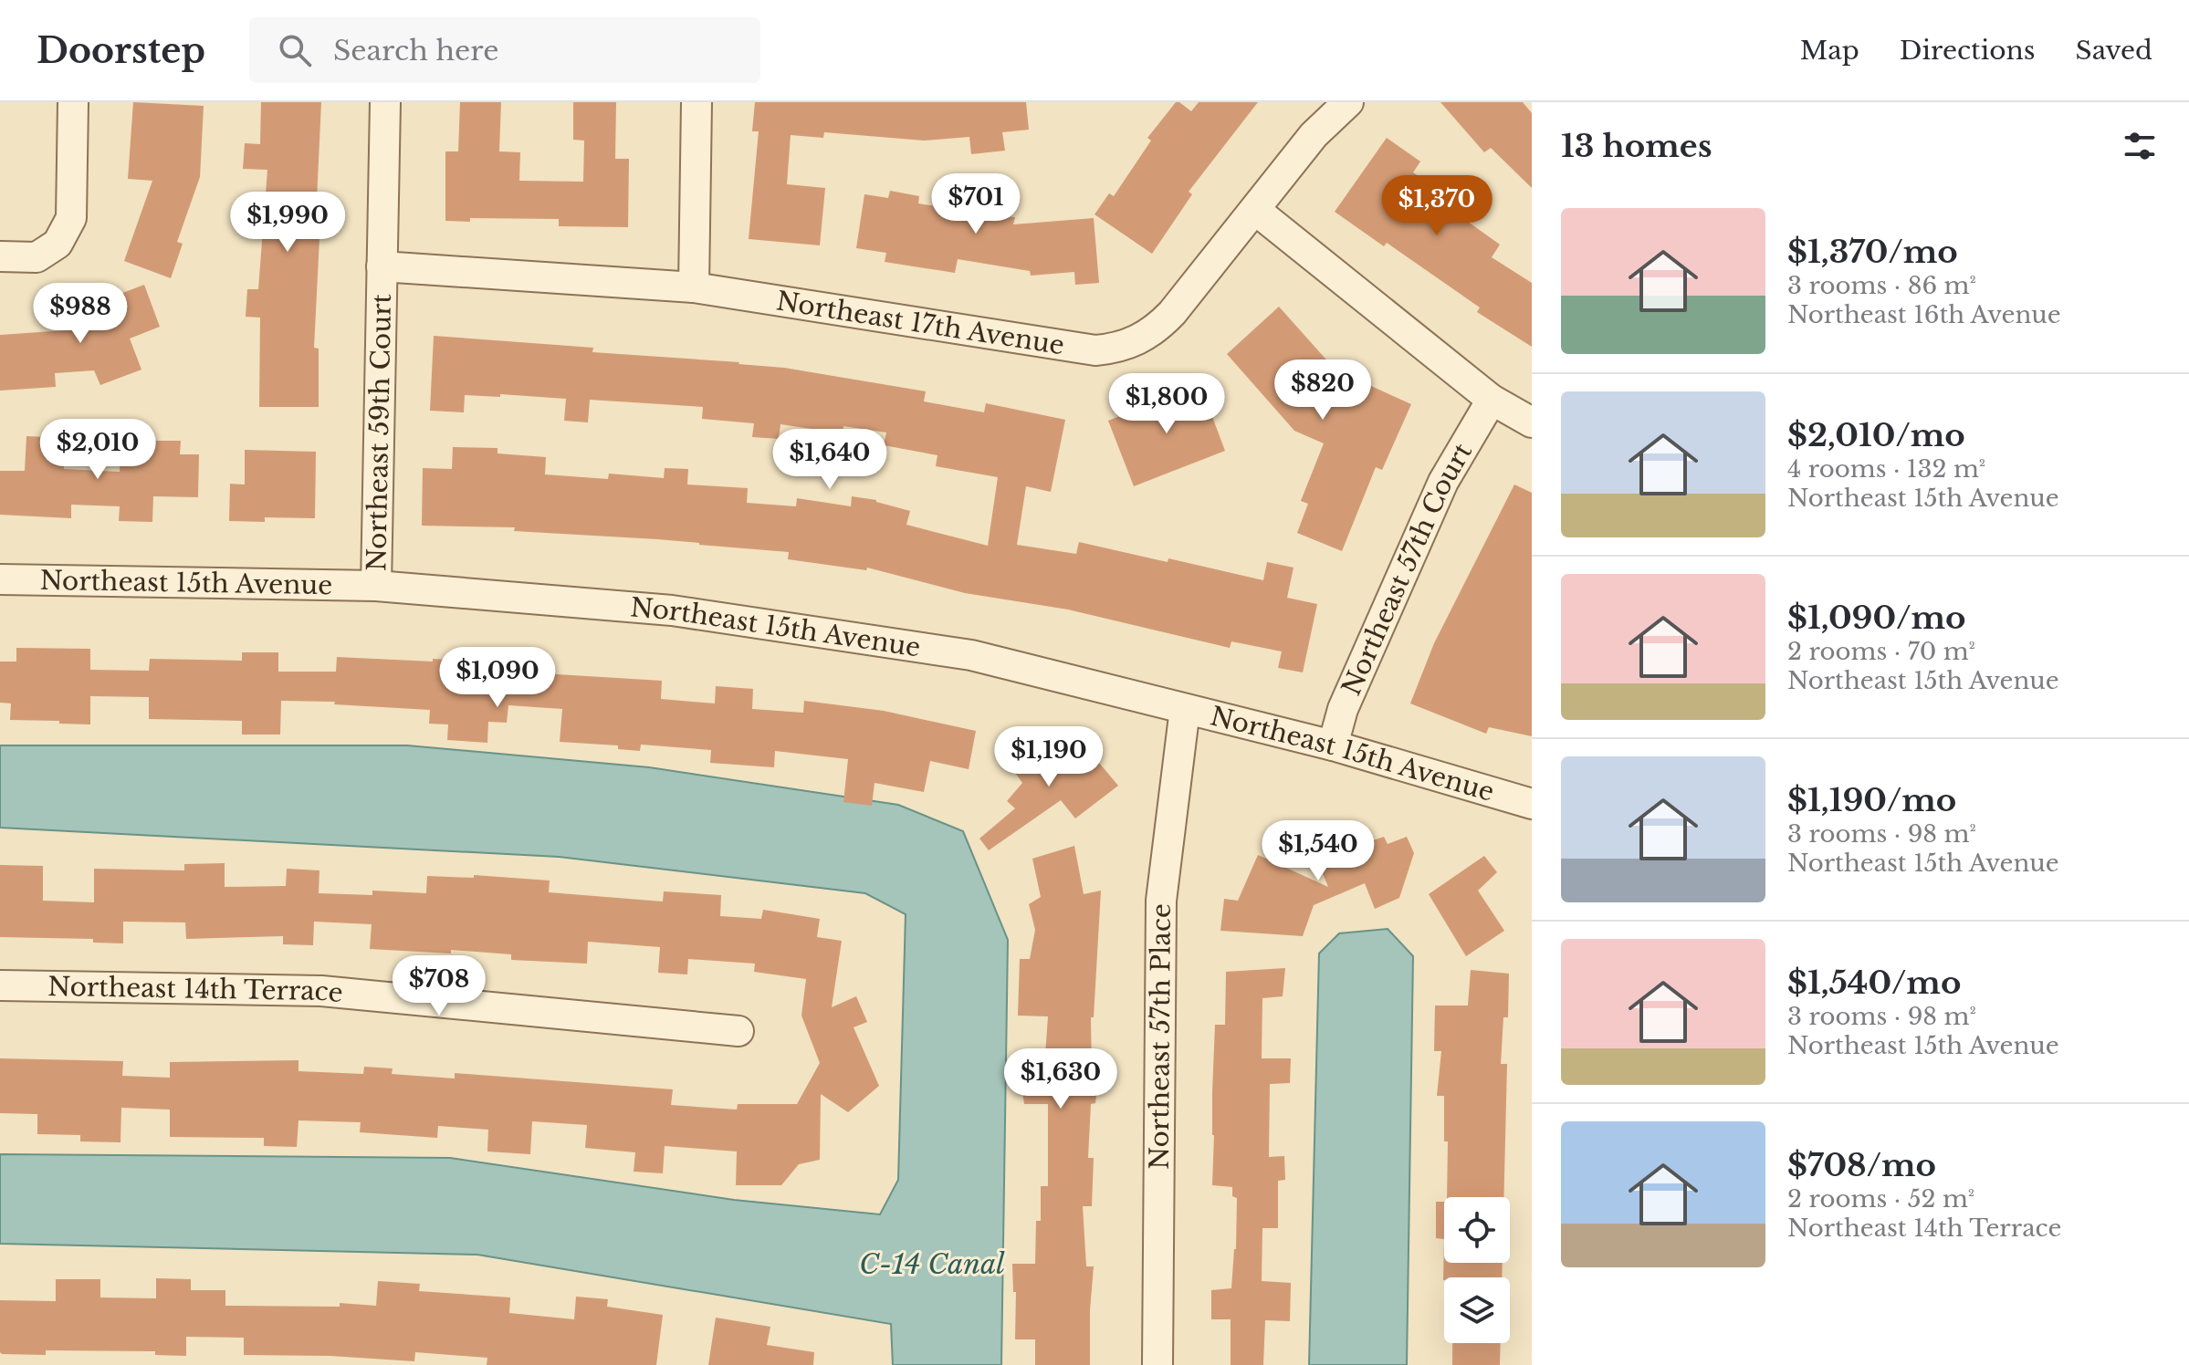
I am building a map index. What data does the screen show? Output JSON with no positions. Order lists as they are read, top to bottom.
{
  "streets": {
    "street": [
      "Northeast 17th Avenue",
      "Northeast 59th Court",
      "Northeast 57th Court",
      "Northeast 15th Avenue",
      "Northeast 14th Terrace",
      "Northeast 57th Place"
    ]
  },
  "crossings": [
    ["Northeast 17th Avenue", "Northeast 59th Court"],
    ["Northeast 59th Court", "Northeast 15th Avenue"],
    ["Northeast 57th Court", "Northeast 15th Avenue"],
    ["Northeast 15th Avenue", "Northeast 57th Place"]
  ],
  "water": ["C-14 Canal"],
  "page": {
    "header": "Doorstep",
    "search": "Search here",
    "nav": ["Map", "Directions", "Saved"],
    "heading": "13 homes",
    "price": [
      "$701",
      "$1,370",
      "$1,990",
      "$988",
      "$820",
      "$1,800",
      "$2,010",
      "$1,640",
      "$1,090",
      "$1,190",
      "$1,540",
      "$708",
      "$1,630"
    ],
    "list": [
      {
        "name": "$1,370/mo",
        "note": "3 rooms · 86 m² · Northeast 16th Avenue"
      },
      {
        "name": "$2,010/mo",
        "note": "4 rooms · 132 m² · Northeast 15th Avenue"
      },
      {
        "name": "$1,090/mo",
        "note": "2 rooms · 70 m² · Northeast 15th Avenue"
      },
      {
        "name": "$1,190/mo",
        "note": "3 rooms · 98 m² · Northeast 15th Avenue"
      },
      {
        "name": "$1,540/mo",
        "note": "3 rooms · 98 m² · Northeast 15th Avenue"
      },
      {
        "name": "$708/mo",
        "note": "2 rooms · 52 m² · Northeast 14th Terrace"
      }
    ]
  }
}
